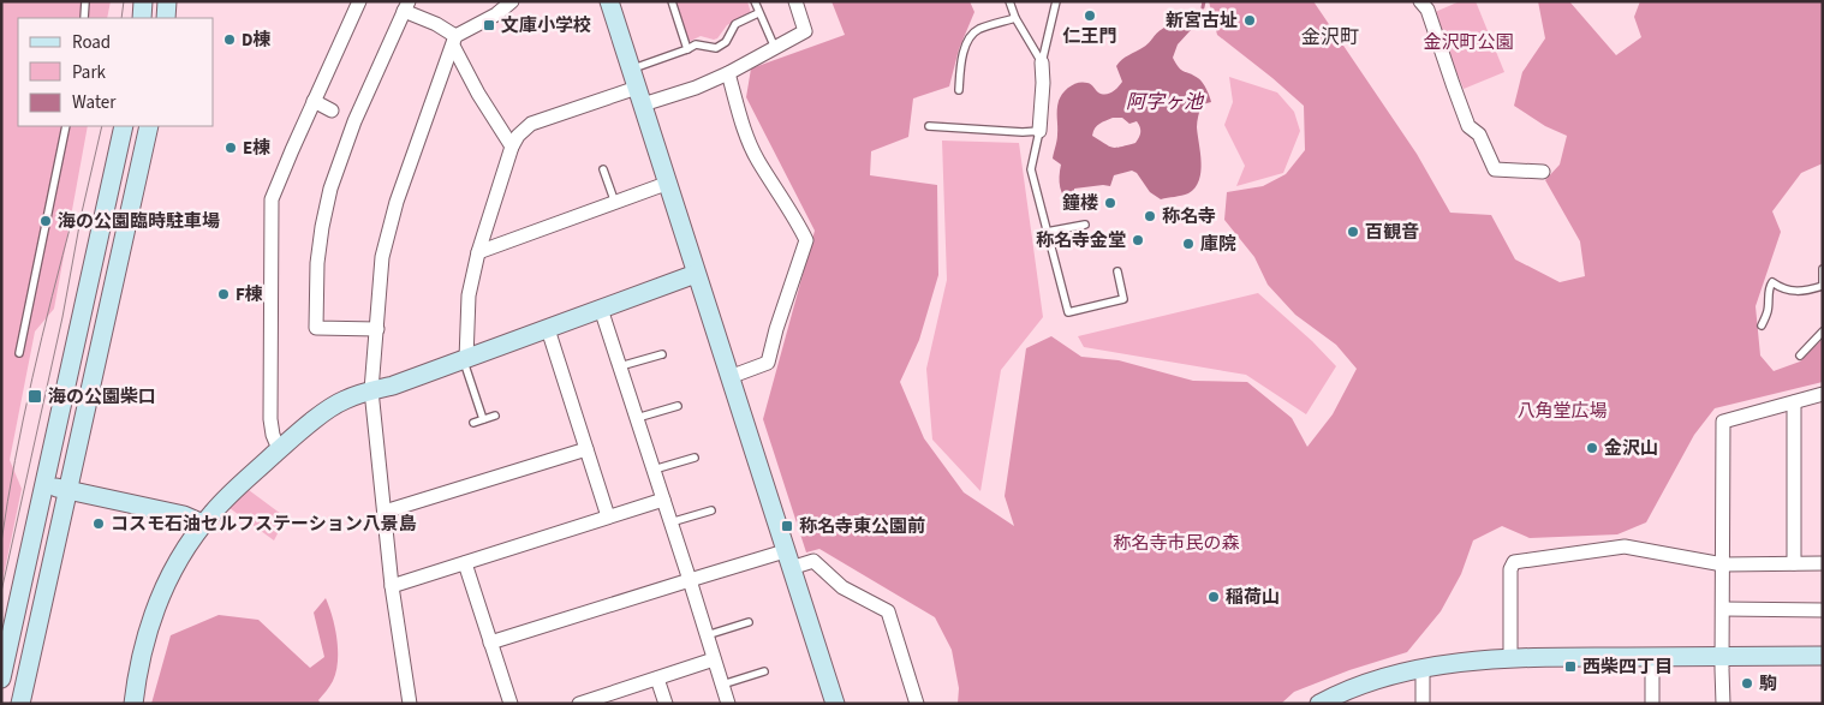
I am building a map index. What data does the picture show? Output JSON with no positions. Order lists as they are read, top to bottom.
{
  "districts": ["金沢町"],
  "water": ["阿字ヶ池"],
  "parks": ["金沢町公園", "八角堂広場", "称名寺市民の森"],
  "places": {
    "other": [
      "仁王門",
      "新宮古址",
      "D棟",
      "E棟",
      "鐘楼",
      "称名寺",
      "海の公園臨時駐車場",
      "百観音",
      "称名寺金堂",
      "庫院",
      "F棟",
      "金沢山",
      "コスモ石油セルフステーション八景島",
      "稲荷山",
      "駒"
    ],
    "transit": [
      "文庫小学校",
      "海の公園柴口",
      "称名寺東公園前",
      "西柴四丁目"
    ]
  },
  "legend": ["Road", "Park", "Water"]
}
